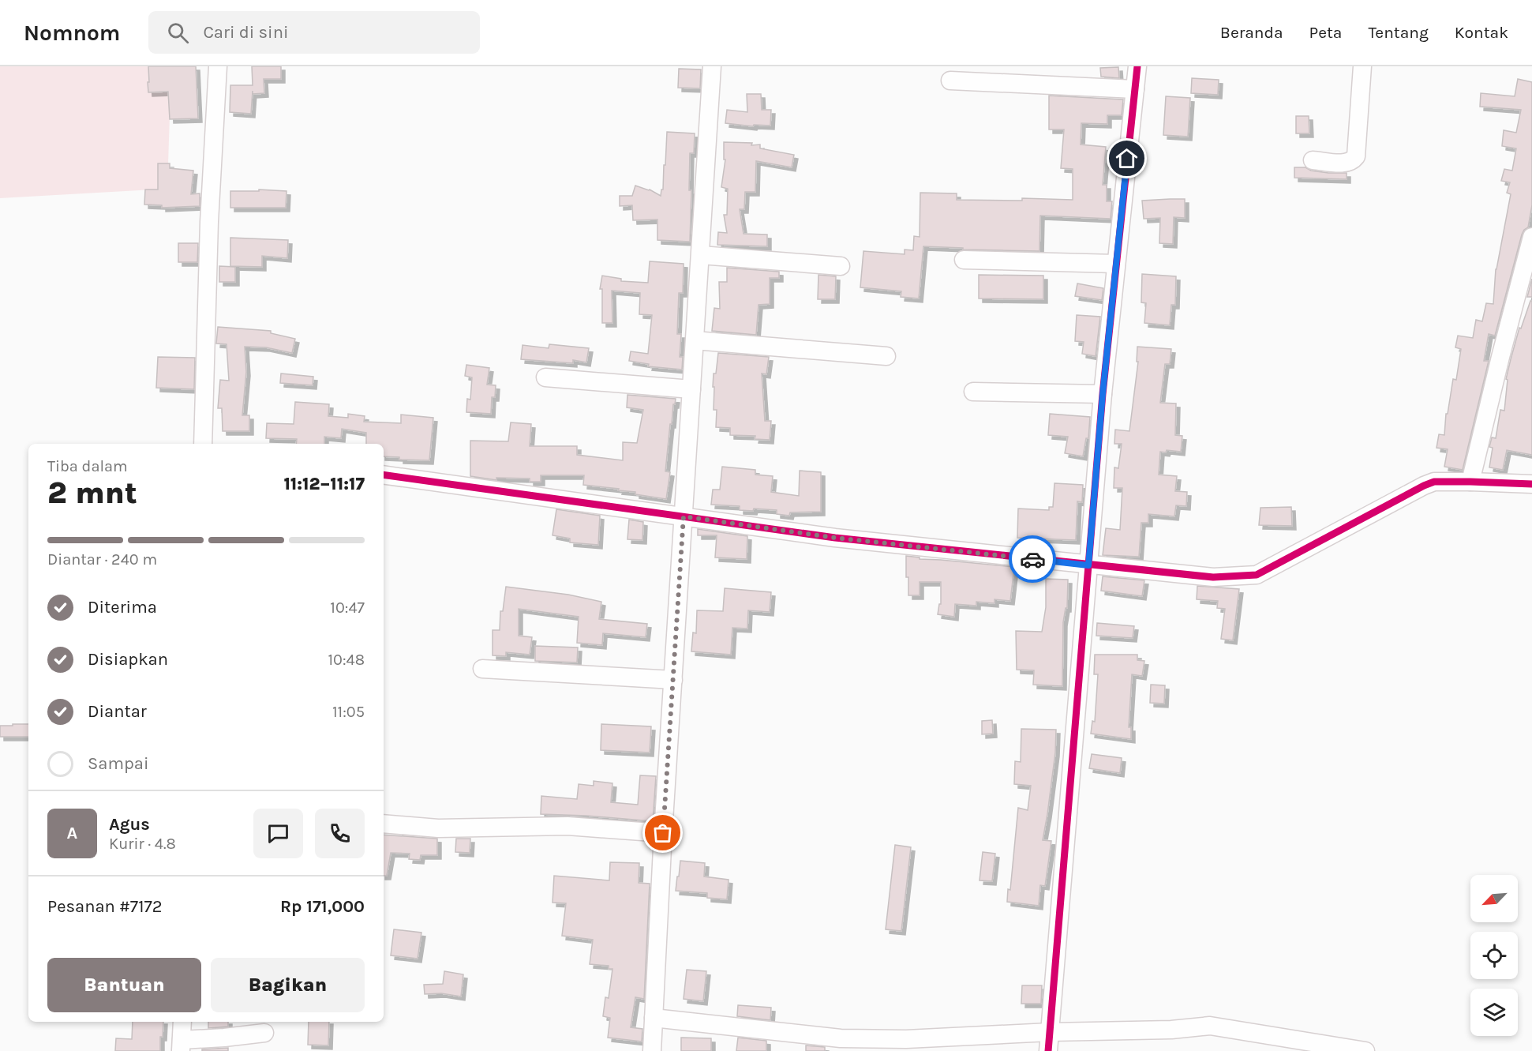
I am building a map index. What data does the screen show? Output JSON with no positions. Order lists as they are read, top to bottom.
{
  "north": "bottom left",
  "page": {
    "header": "Nomnom",
    "search": "Cari di sini",
    "nav": [
      "Beranda",
      "Peta",
      "Tentang",
      "Kontak"
    ],
    "heading": ["2 mnt", "Tiba dalam", "11:12–11:17"],
    "panel": [
      "Agus",
      "Kurir · 4.8",
      "Pesanan #7172",
      "Rp 171,000"
    ],
    "bar": "Diantar · 240 m",
    "list": [
      ["Diterima", "10:47"],
      ["Disiapkan", "10:48"],
      ["Diantar", "11:05"],
      "Sampai"
    ],
    "round": "A",
    "buttons": ["Bantuan", "Bagikan"]
  }
}
